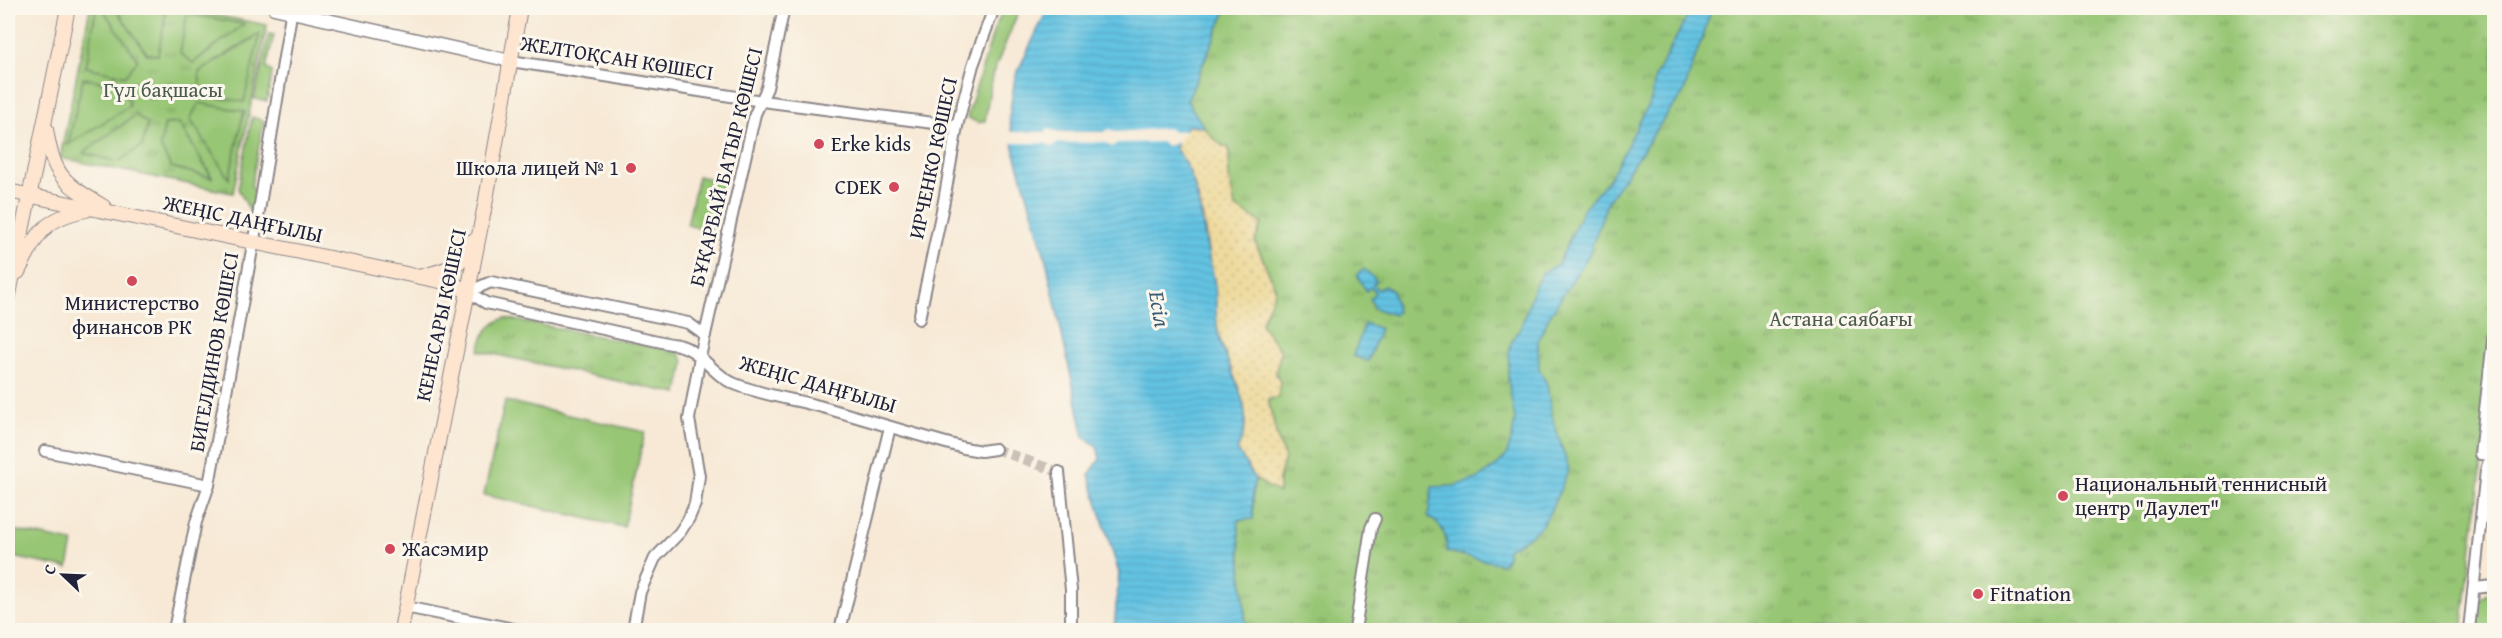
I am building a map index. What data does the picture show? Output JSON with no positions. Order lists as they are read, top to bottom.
{
  "streets": {
    "main road": ["ЖЕҢІС ДАҢҒЫЛЫ", "КЕНЕСАРЫ КӨШЕСІ"],
    "street": [
      "ЖЕЛТОҚСАН КӨШЕСІ",
      "ИРЧЕНКО КӨШЕСІ",
      "БҰҚАРБАЙ БАТЫР КӨШЕСІ",
      "БИГЕЛДИНОВ КӨШЕСІ"
    ]
  },
  "crossings": [
    ["ЖЕЛТОҚСАН КӨШЕСІ", "ИРЧЕНКО КӨШЕСІ"],
    ["ЖЕЛТОҚСАН КӨШЕСІ", "БҰҚАРБАЙ БАТЫР КӨШЕСІ"],
    ["ЖЕЛТОҚСАН КӨШЕСІ", "КЕНЕСАРЫ КӨШЕСІ"],
    ["ЖЕЛТОҚСАН КӨШЕСІ", "БИГЕЛДИНОВ КӨШЕСІ"],
    ["БҰҚАРБАЙ БАТЫР КӨШЕСІ", "ЖЕҢІС ДАҢҒЫЛЫ"],
    ["ЖЕҢІС ДАҢҒЫЛЫ", "КЕНЕСАРЫ КӨШЕСІ"],
    ["ЖЕҢІС ДАҢҒЫЛЫ", "БИГЕЛДИНОВ КӨШЕСІ"]
  ],
  "water": ["Есіл"],
  "parks": ["Гүл бақшасы", "Астана саябағы"],
  "places": [
    "Erke kids",
    "Школа лицей № 1",
    "CDEK",
    "Министерство финансов РК",
    "Национальный теннисный центр \"Даулет\"",
    "Жасэмир",
    "Fitnation"
  ],
  "north": "top left"
}
